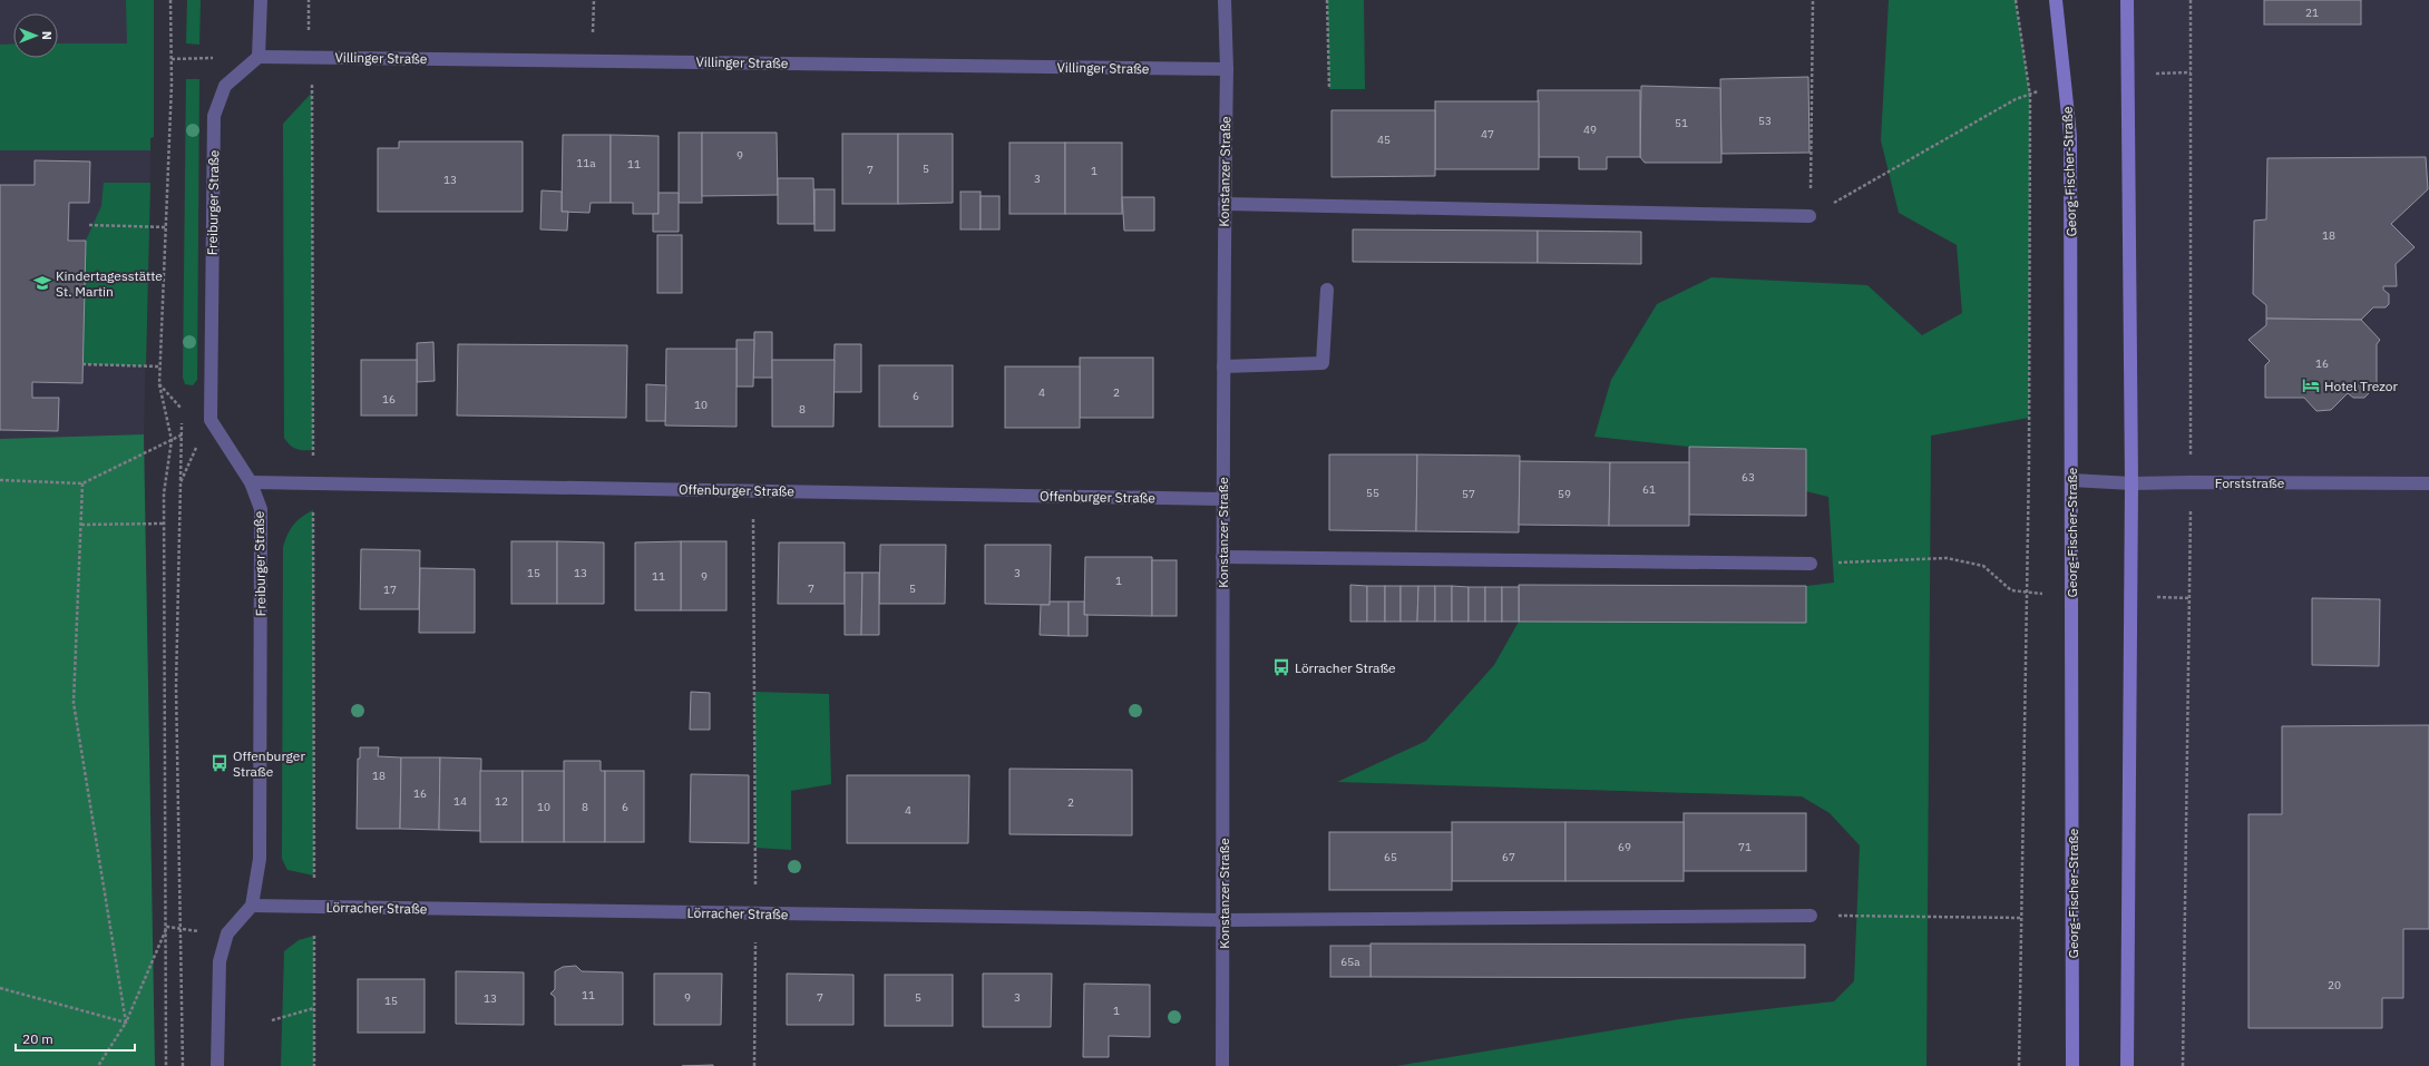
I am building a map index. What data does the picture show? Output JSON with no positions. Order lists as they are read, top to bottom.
{
  "streets": {
    "main road": ["Georg-Fischer-Straße"],
    "street": [
      "Villinger Straße",
      "Konstanzer Straße",
      "Freiburger Straße",
      "Forststraße",
      "Offenburger Straße",
      "Lörracher Straße"
    ]
  },
  "crossings": [
    ["Villinger Straße", "Konstanzer Straße"],
    ["Villinger Straße", "Freiburger Straße"],
    ["Konstanzer Straße", "Offenburger Straße"],
    ["Konstanzer Straße", "Lörracher Straße"],
    ["Georg-Fischer-Straße", "Forststraße"],
    ["Freiburger Straße", "Offenburger Straße"],
    ["Freiburger Straße", "Lörracher Straße"]
  ],
  "places": {
    "school or university": ["Kindertagesstätte St. Martin"],
    "hotel": ["Hotel Trezor"],
    "bus stop": ["Lörracher Straße", "Offenburger Straße"]
  },
  "house_numbers": [
    "21",
    "53",
    "51",
    "49",
    "47",
    "45",
    "9",
    "11a",
    "11",
    "5",
    "7",
    "1",
    "3",
    "13",
    "18",
    "16",
    "4",
    "2",
    "6",
    "16",
    "10",
    "8",
    "63",
    "61",
    "55",
    "57",
    "59",
    "15",
    "13",
    "3",
    "11",
    "9",
    "1",
    "7",
    "5",
    "17",
    "18",
    "16",
    "14",
    "12",
    "2",
    "10",
    "8",
    "6",
    "4",
    "69",
    "71",
    "65",
    "67",
    "65a",
    "20",
    "11",
    "9",
    "7",
    "5",
    "3",
    "13",
    "15",
    "1"
  ],
  "scale_bar": "20 m",
  "north": "right"
}
